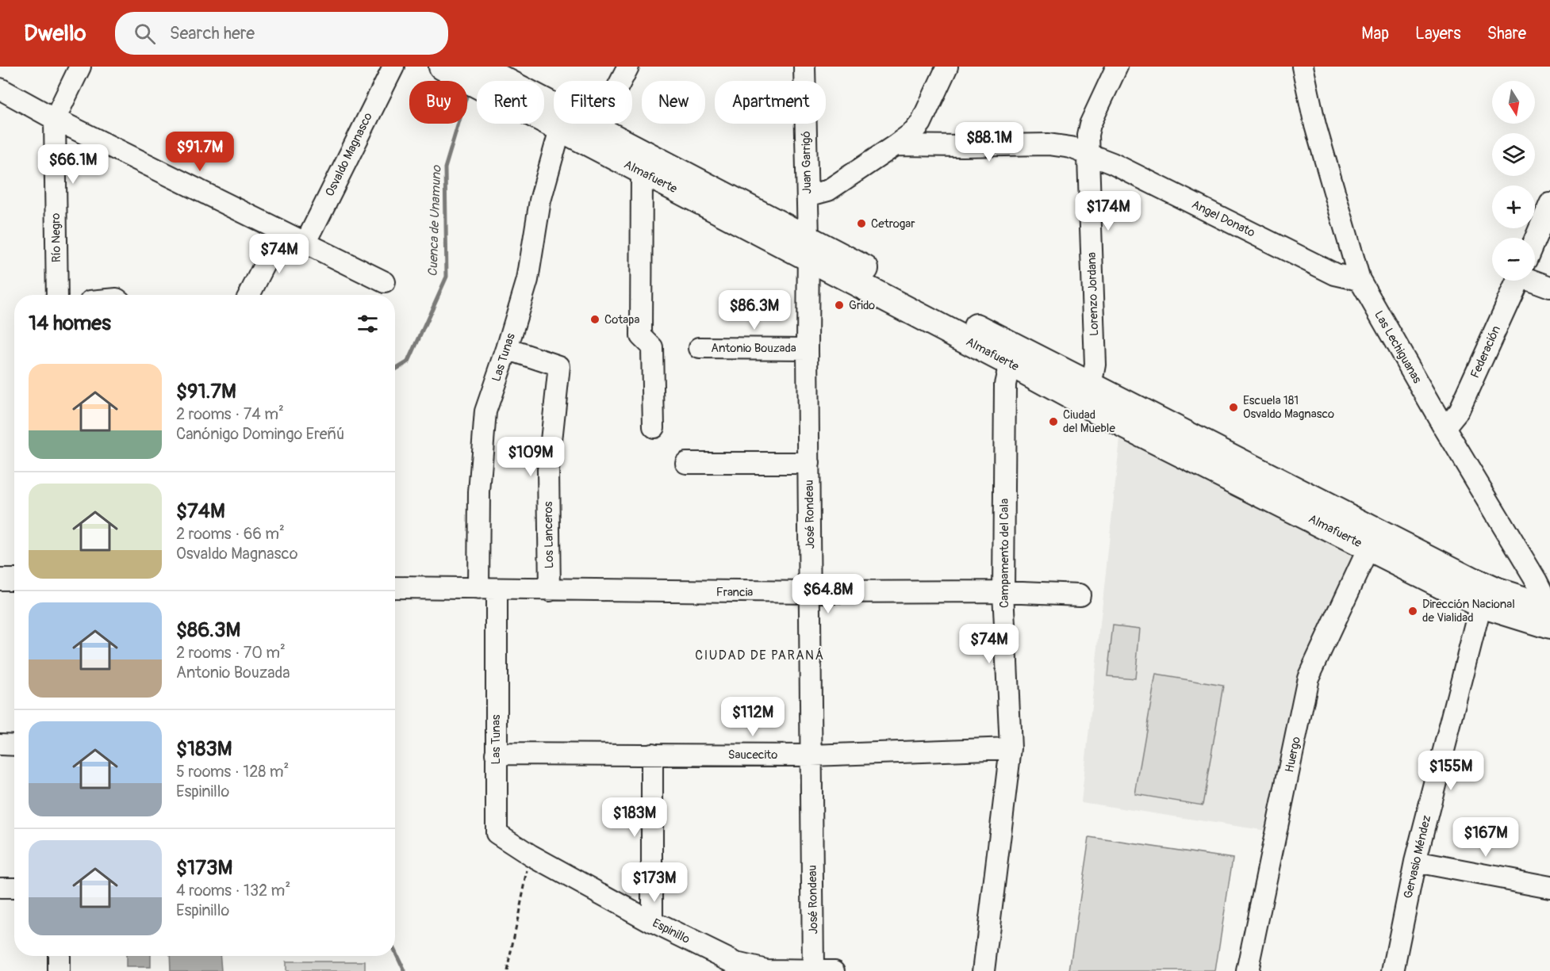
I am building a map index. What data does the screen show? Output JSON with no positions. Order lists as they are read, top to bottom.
{
  "streets": {
    "main road": ["Almafuerte"],
    "street": [
      "Osvaldo Magnasco",
      "Juan Garrigó",
      "Angel Donato",
      "Río Negro",
      "Lorenzo Jordana",
      "Las Lechiguanas",
      "Antonio Bouzada",
      "Federación",
      "Las Tunas",
      "José Rondeau",
      "Los Lanceros",
      "Campamento del Cala",
      "Francia",
      "Saucecito",
      "Huergo",
      "Gervasio Méndez",
      "Espinillo"
    ]
  },
  "crossings": [
    ["Juan Garrigó", "Almafuerte"],
    ["Juan Garrigó", "José Rondeau"],
    ["Almafuerte", "Lorenzo Jordana"],
    ["Almafuerte", "Las Lechiguanas"],
    ["Almafuerte", "Las Tunas"],
    ["Almafuerte", "José Rondeau"],
    ["Almafuerte", "Campamento del Cala"],
    ["Almafuerte", "Huergo"],
    ["Almafuerte", "Gervasio Méndez"],
    ["Angel Donato", "Lorenzo Jordana"],
    ["Angel Donato", "Las Lechiguanas"],
    ["Las Lechiguanas", "Federación"],
    ["Antonio Bouzada", "José Rondeau"],
    ["Las Tunas", "Los Lanceros"],
    ["Las Tunas", "Francia"],
    ["Las Tunas", "Saucecito"],
    ["Las Tunas", "Espinillo"],
    ["José Rondeau", "Francia"],
    ["José Rondeau", "Saucecito"],
    ["José Rondeau", "Espinillo"],
    ["Los Lanceros", "Francia"],
    ["Campamento del Cala", "Francia"],
    ["Campamento del Cala", "Saucecito"]
  ],
  "districts": ["CIUDAD DE PARANÁ"],
  "water": ["Cuenca de Unamuno"],
  "places": [
    "Cetrogar",
    "Grido",
    "Cotapa",
    "Escuela 181 Osvaldo Magnasco",
    "Ciudad del Mueble",
    "Dirección Nacional de Vialidad"
  ],
  "north": "bottom",
  "page": {
    "header": "Dwello",
    "search": "Search here",
    "nav": ["Map", "Layers", "Share"],
    "map_buttons": ["+", "−"],
    "chip": [
      "Buy",
      "Rent",
      "Filters",
      "New",
      "Apartment"
    ],
    "price": [
      "$88.1M",
      "$91.7M",
      "$66.1M",
      "$174M",
      "$74M",
      "$86.3M",
      "$109M",
      "$64.8M",
      "$74M",
      "$112M",
      "$155M",
      "$183M",
      "$167M",
      "$173M"
    ],
    "heading": "14 homes",
    "list": [
      {
        "name": "$91.7M",
        "note": "2 rooms · 74 m² · Canónigo Domingo Ereñú"
      },
      {
        "name": "$74M",
        "note": "2 rooms · 66 m² · Osvaldo Magnasco"
      },
      {
        "name": "$86.3M",
        "note": "2 rooms · 70 m² · Antonio Bouzada"
      },
      {
        "name": "$183M",
        "note": "5 rooms · 128 m² · Espinillo"
      },
      {
        "name": "$173M",
        "note": "4 rooms · 132 m² · Espinillo"
      }
    ]
  }
}
